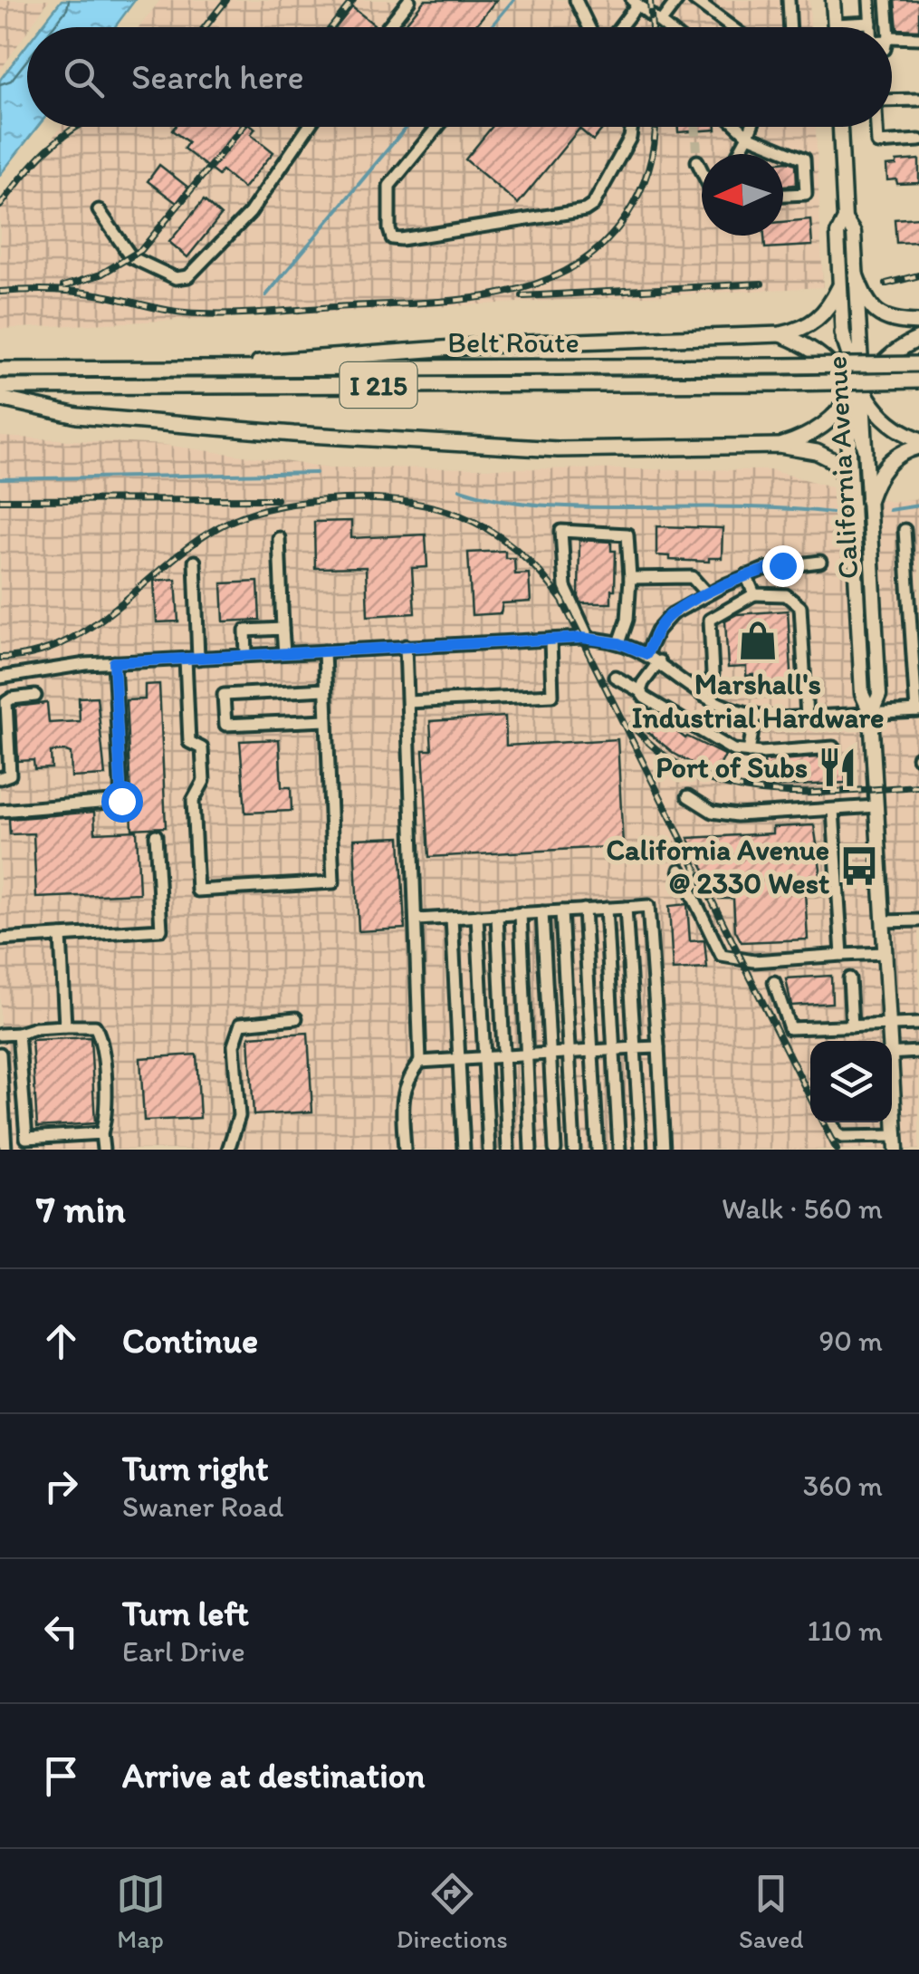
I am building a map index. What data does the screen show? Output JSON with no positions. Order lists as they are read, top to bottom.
{
  "streets": {
    "highway": ["Belt Route", "I 215"],
    "main road": ["California Avenue"]
  },
  "places": {
    "shop": ["Marshall's Industrial Hardware"],
    "restaurant": ["Port of Subs"],
    "bus stop": ["California Avenue @ 2330 West"]
  },
  "north": "left",
  "page": {
    "search": "Search here",
    "heading": ["7 min", "Walk · 560 m"],
    "list": [
      ["Continue", "90 m"],
      ["Turn right", "Swaner Road", "360 m"],
      ["Turn left", "Earl Drive", "110 m"],
      "Arrive at destination"
    ],
    "nav": ["Map", "Directions", "Saved"]
  }
}
